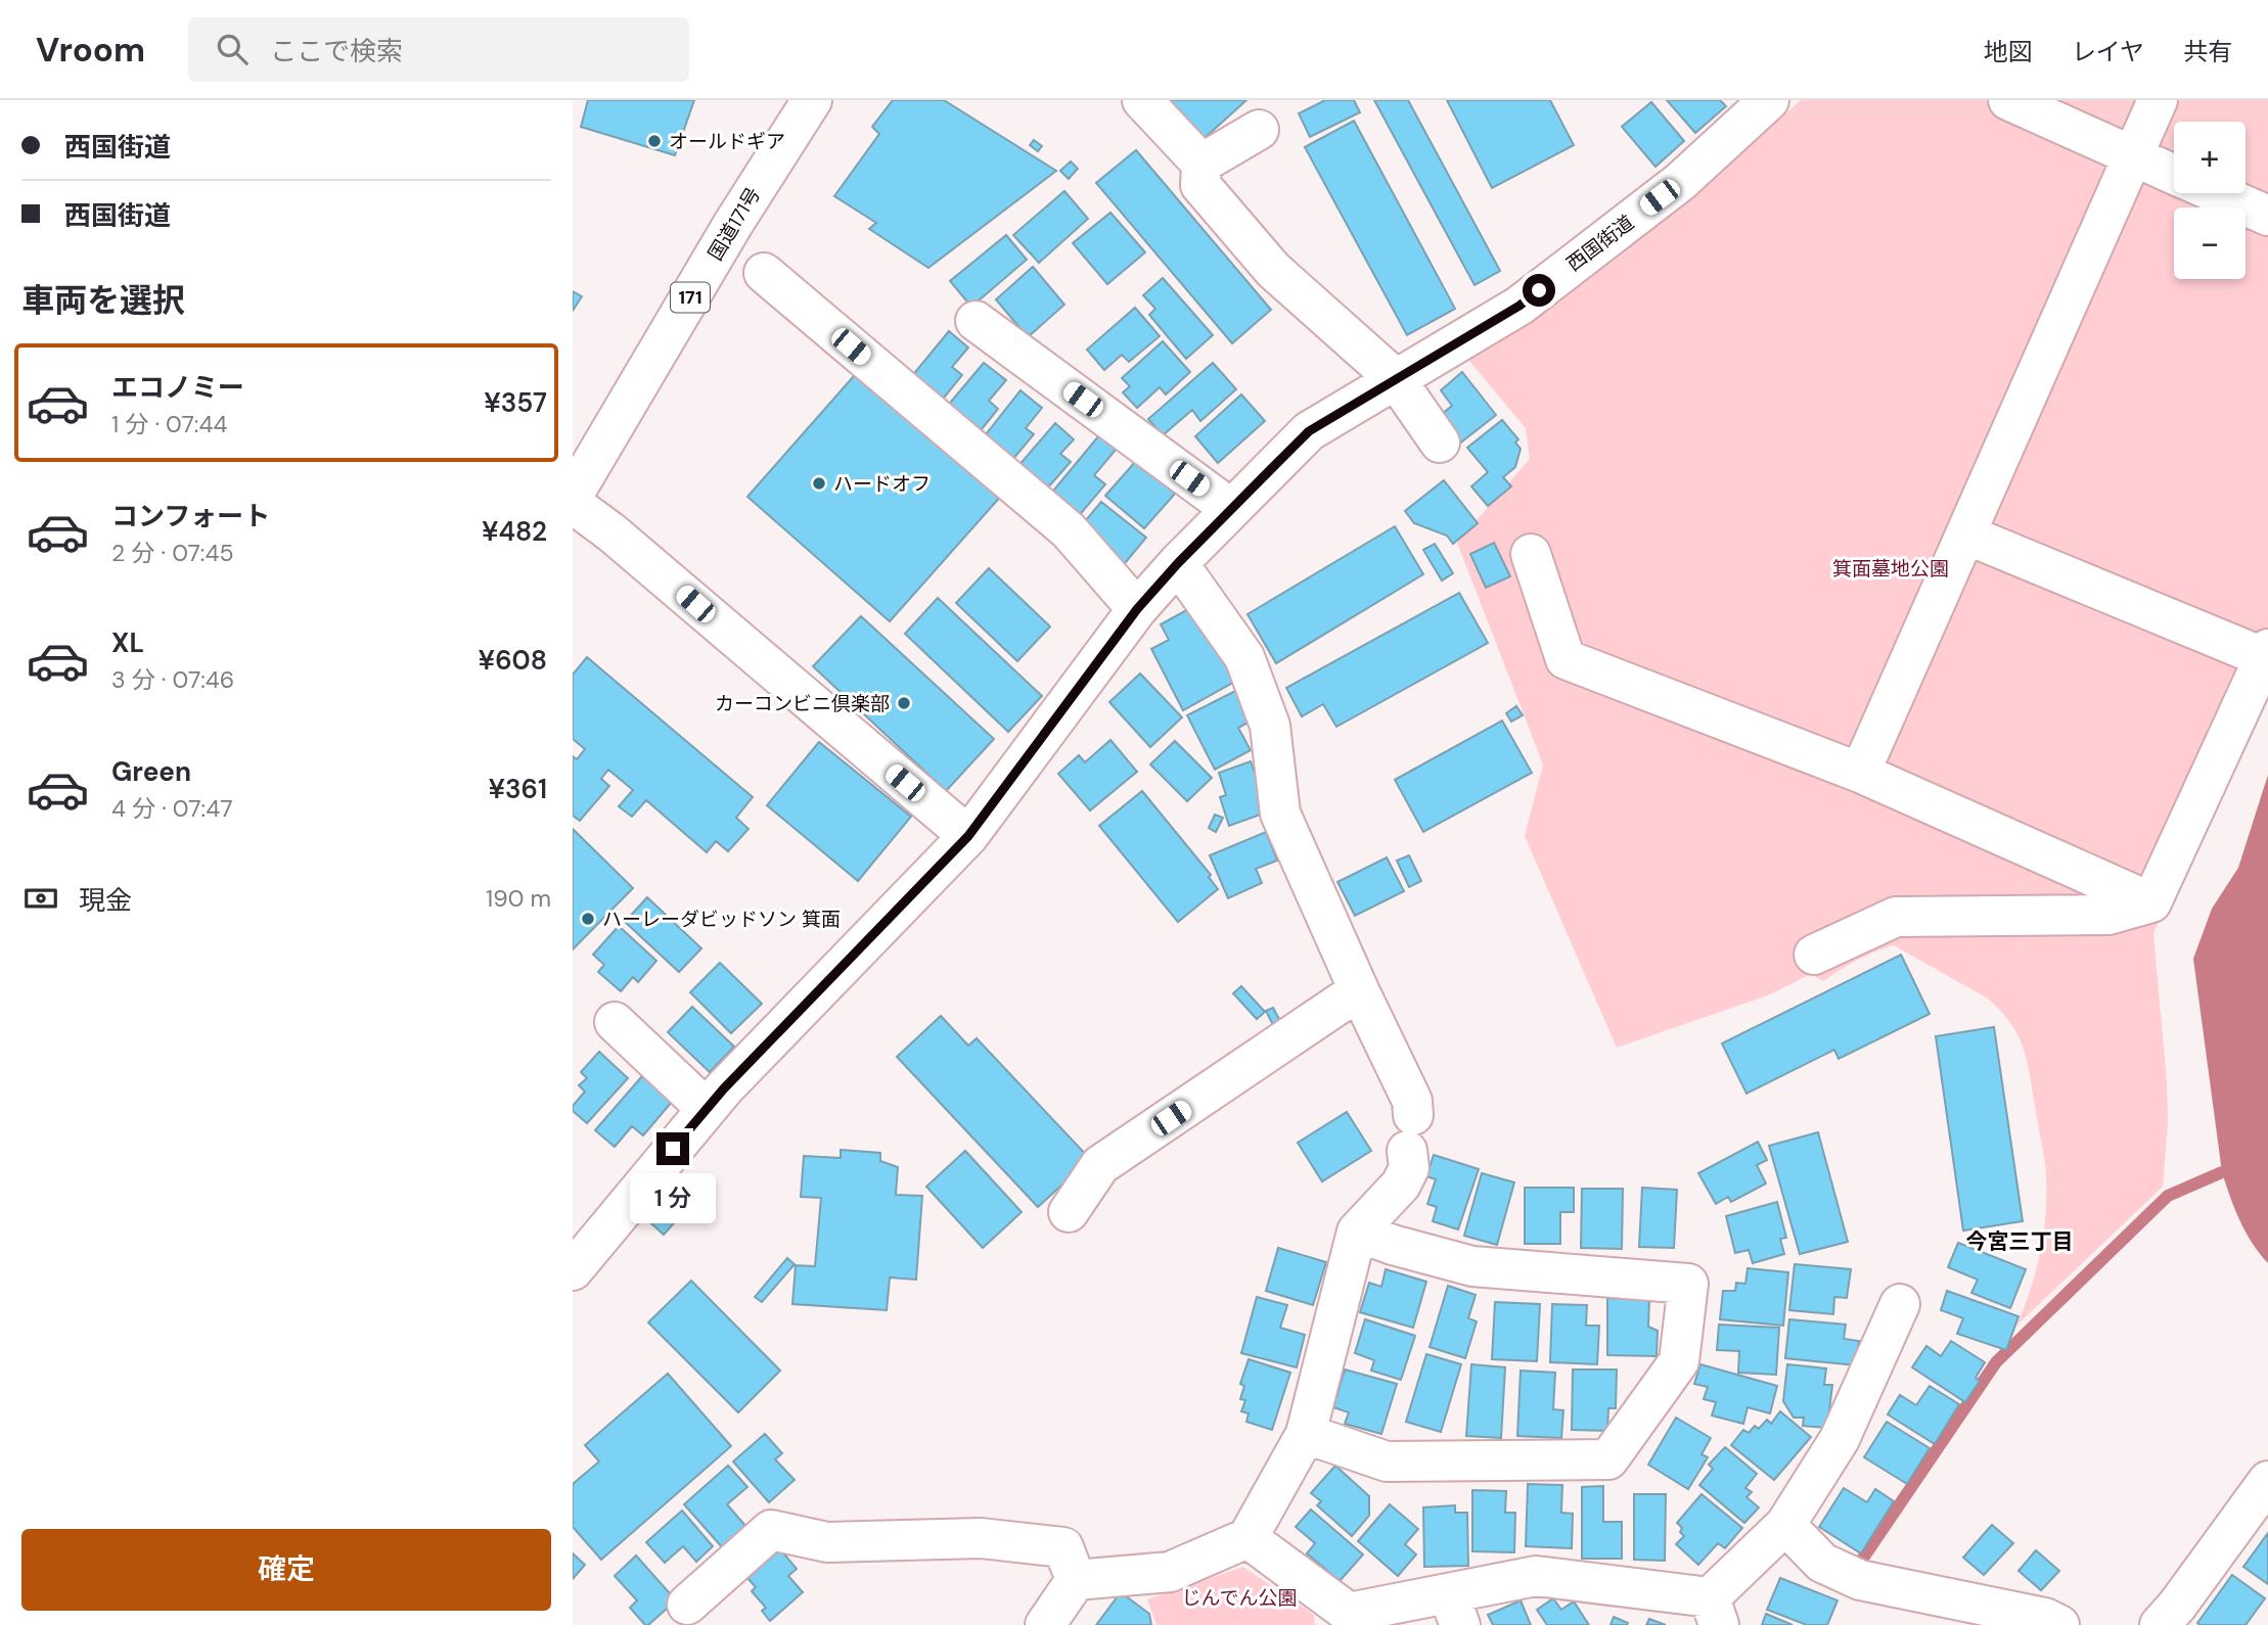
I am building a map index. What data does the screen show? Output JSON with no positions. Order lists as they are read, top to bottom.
{
  "streets": {
    "main road": ["国道171号", "西国街道", "171"]
  },
  "districts": ["今宮三丁目"],
  "parks": ["箕面墓地公園", "じんでん公園"],
  "places": [
    "オールドギア",
    "ハードオフ",
    "カーコンビニ倶楽部",
    "ハーレーダビッドソン 箕面"
  ],
  "page": {
    "header": "Vroom",
    "search": "ここで検索",
    "nav": ["地図", "レイヤ", "共有"],
    "banner": ["西国街道", "西国街道"],
    "map_buttons": ["+", "−"],
    "heading": "車両を選択",
    "list": [
      {
        "name": "エコノミー",
        "note": "1 分 · 07:44",
        "value": "¥357"
      },
      {
        "name": "コンフォート",
        "note": "2 分 · 07:45",
        "value": "¥482"
      },
      {
        "name": "XL",
        "note": "3 分 · 07:46",
        "value": "¥608"
      },
      {
        "name": "Green",
        "note": "4 分 · 07:47",
        "value": "¥361"
      }
    ],
    "pay": ["現金", "190 m"],
    "bubble": "1 分",
    "buttons": "確定"
  }
}
